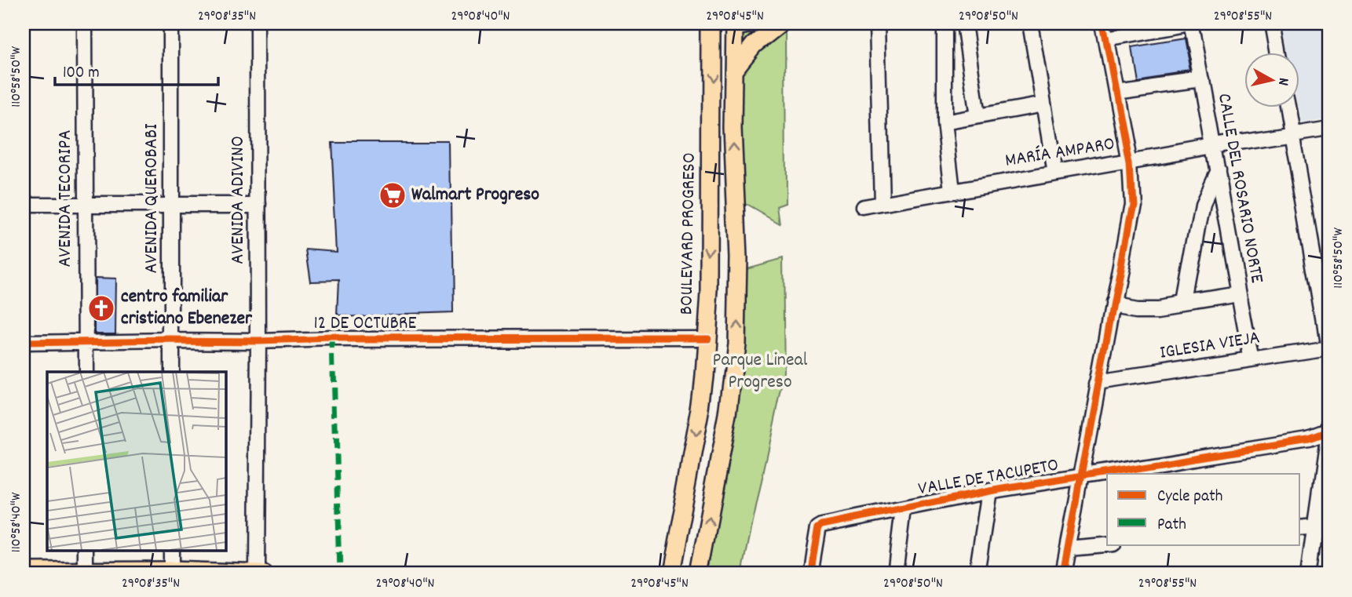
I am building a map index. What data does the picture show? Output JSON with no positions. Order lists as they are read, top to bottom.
{
  "streets": {
    "main road": ["BOULEVARD PROGRESO"],
    "street": [
      "MARÍA AMPARO",
      "CALLE DEL ROSARIO NORTE",
      "AVENIDA TECORIPA",
      "AVENIDA QUEROBABI",
      "AVENIDA ADIVINO",
      "12 DE OCTUBRE",
      "IGLESIA VIEJA",
      "VALLE DE TACUPETO"
    ]
  },
  "crossings": [
    ["MARÍA AMPARO", "CALLE DEL ROSARIO NORTE"],
    ["CALLE DEL ROSARIO NORTE", "IGLESIA VIEJA"],
    ["AVENIDA TECORIPA", "12 DE OCTUBRE"],
    ["AVENIDA QUEROBABI", "12 DE OCTUBRE"],
    ["AVENIDA ADIVINO", "12 DE OCTUBRE"],
    ["BOULEVARD PROGRESO", "12 DE OCTUBRE"]
  ],
  "parks": ["Parque Lineal Progreso"],
  "places": {
    "supermarket": ["Walmart Progreso"],
    "church": ["centro familiar cristiano Ebenezer"]
  },
  "legend": ["Cycle path", "Path"],
  "scale_bar": "100 m",
  "north": "right",
  "coordinates": [
    "29°08'35\"N",
    "29°08'40\"N",
    "29°08'45\"N",
    "29°08'50\"N",
    "29°08'55\"N",
    "110°58'50\"W",
    "110°58'40\"W"
  ]
}
